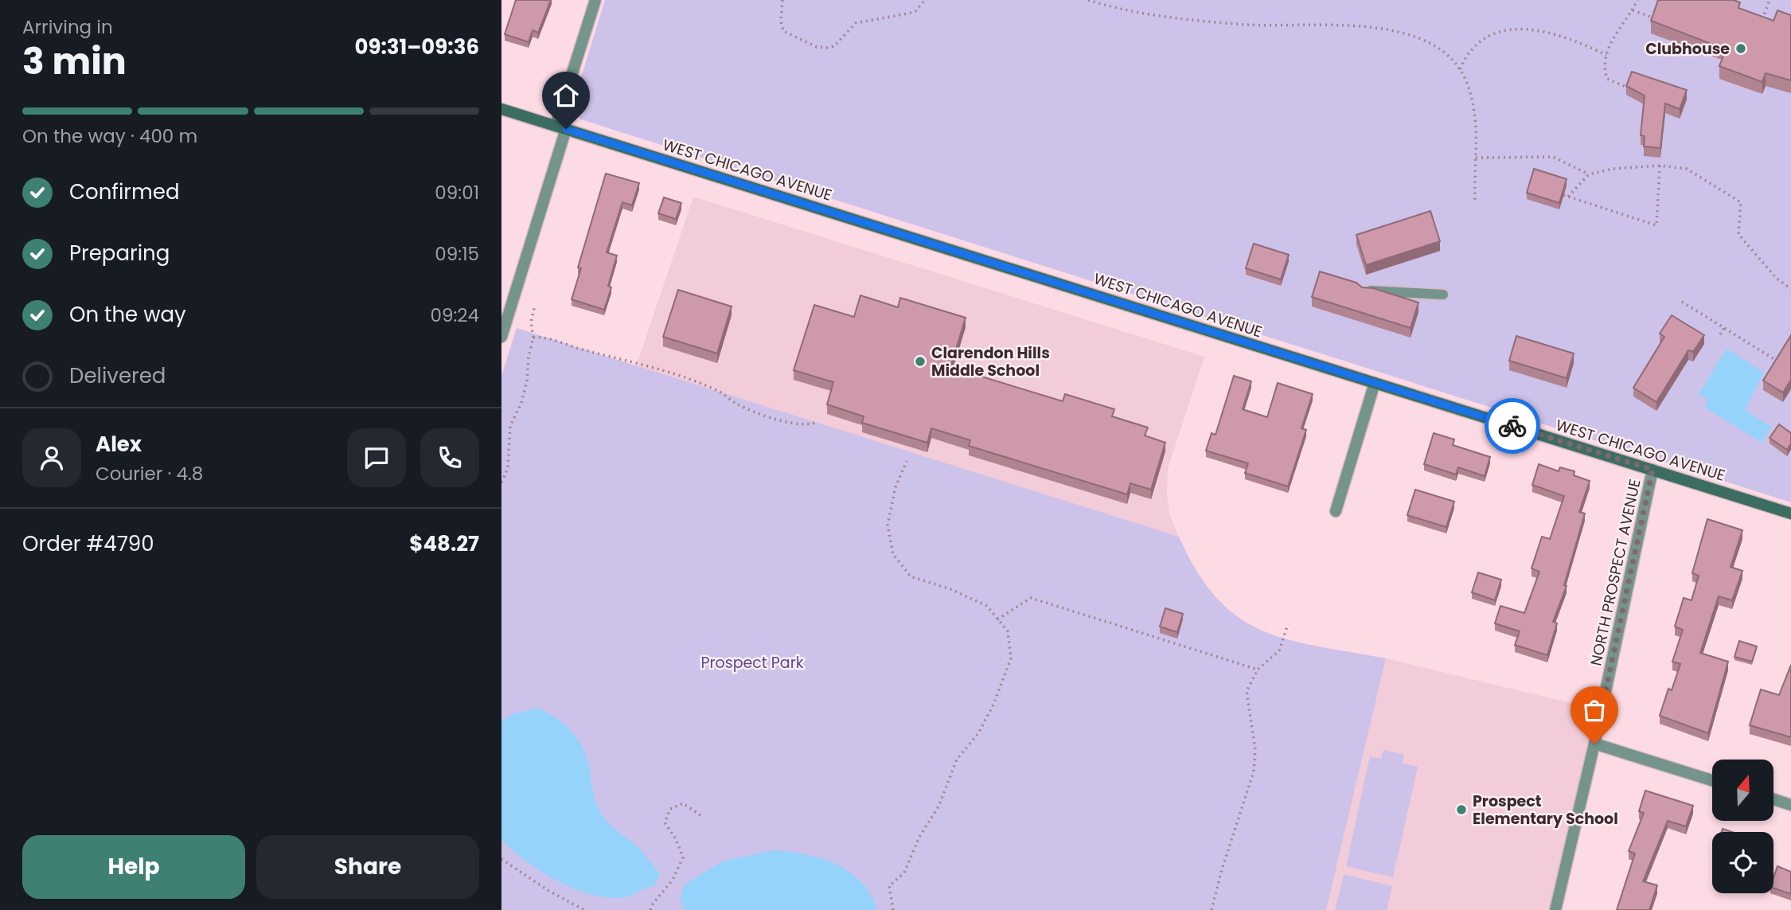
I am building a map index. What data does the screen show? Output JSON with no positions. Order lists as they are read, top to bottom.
{
  "streets": {
    "main road": ["WEST CHICAGO AVENUE"],
    "street": ["NORTH PROSPECT AVENUE"]
  },
  "crossings": [
    ["WEST CHICAGO AVENUE", "NORTH PROSPECT AVENUE"]
  ],
  "parks": ["Prospect Park"],
  "places": ["Clubhouse", "Clarendon Hills Middle School", "Prospect Elementary School"],
  "north": "top",
  "page": {
    "heading": ["3 min", "Arriving in", "09:31–09:36"],
    "panel": [
      "Alex",
      "Courier · 4.8",
      "Order #4790",
      "$48.27"
    ],
    "bar": "On the way · 400 m",
    "list": [
      ["Confirmed", "09:01"],
      ["Preparing", "09:15"],
      ["On the way", "09:24"],
      "Delivered"
    ],
    "buttons": ["Help", "Share"]
  }
}
